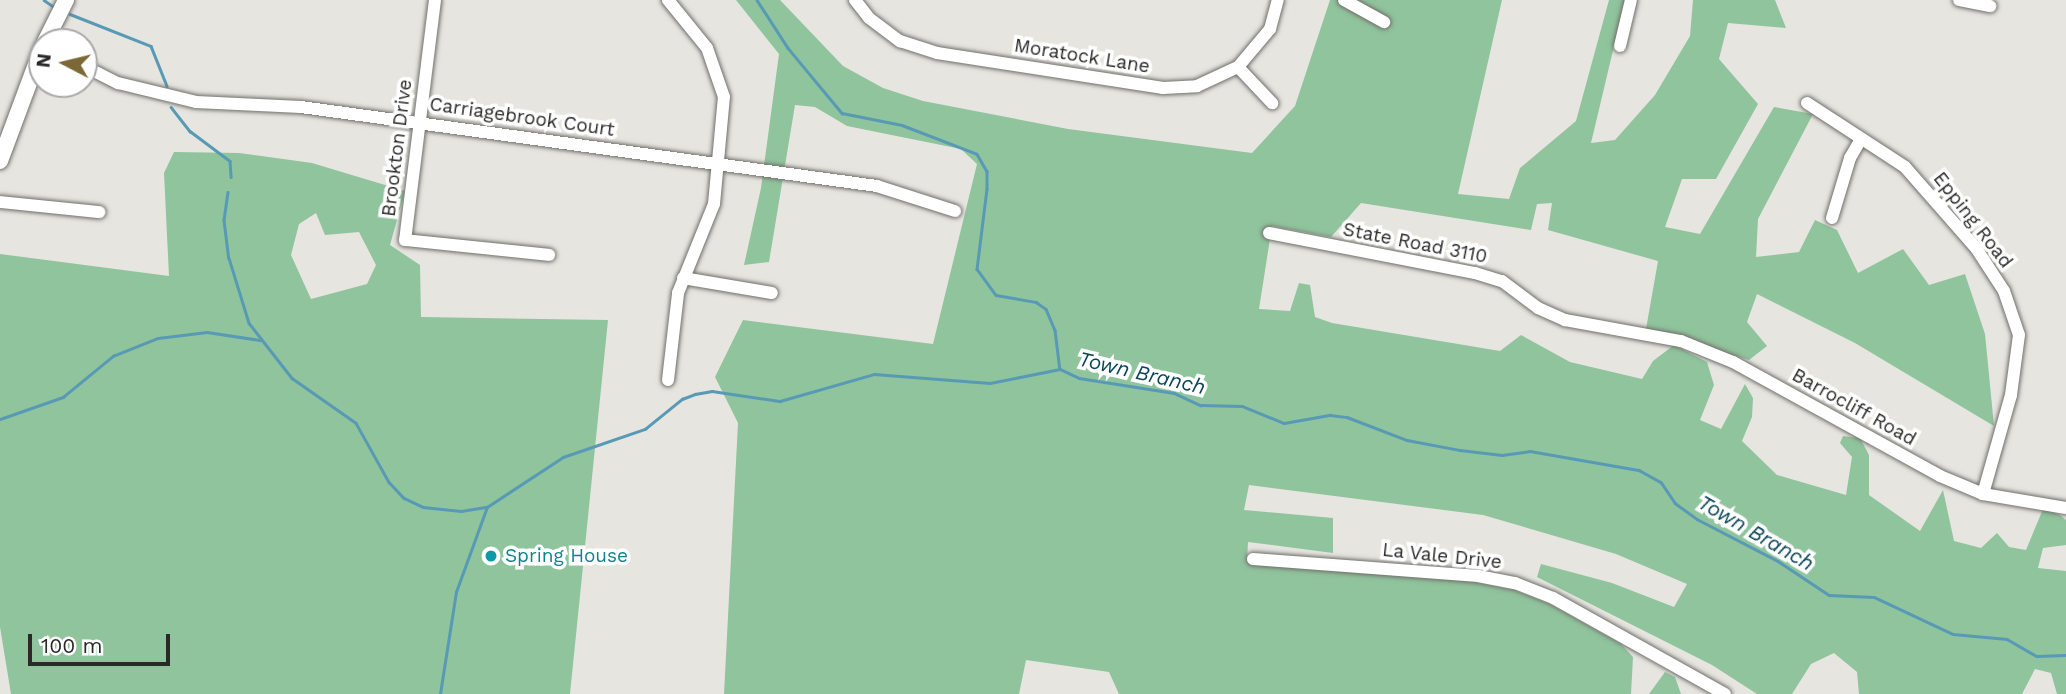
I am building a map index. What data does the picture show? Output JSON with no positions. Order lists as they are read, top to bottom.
{
  "streets": {
    "street": [
      "Moratock Lane",
      "Carriagebrook Court",
      "Brookton Drive",
      "Epping Road",
      "State Road 3110",
      "Barrocliff Road",
      "La Vale Drive"
    ]
  },
  "crossings": [
    ["Carriagebrook Court", "Brookton Drive"],
    ["Epping Road", "Barrocliff Road"],
    ["State Road 3110", "Barrocliff Road"]
  ],
  "water": ["Town Branch"],
  "places": ["Spring House"],
  "scale_bar": "100 m",
  "north": "left"
}
